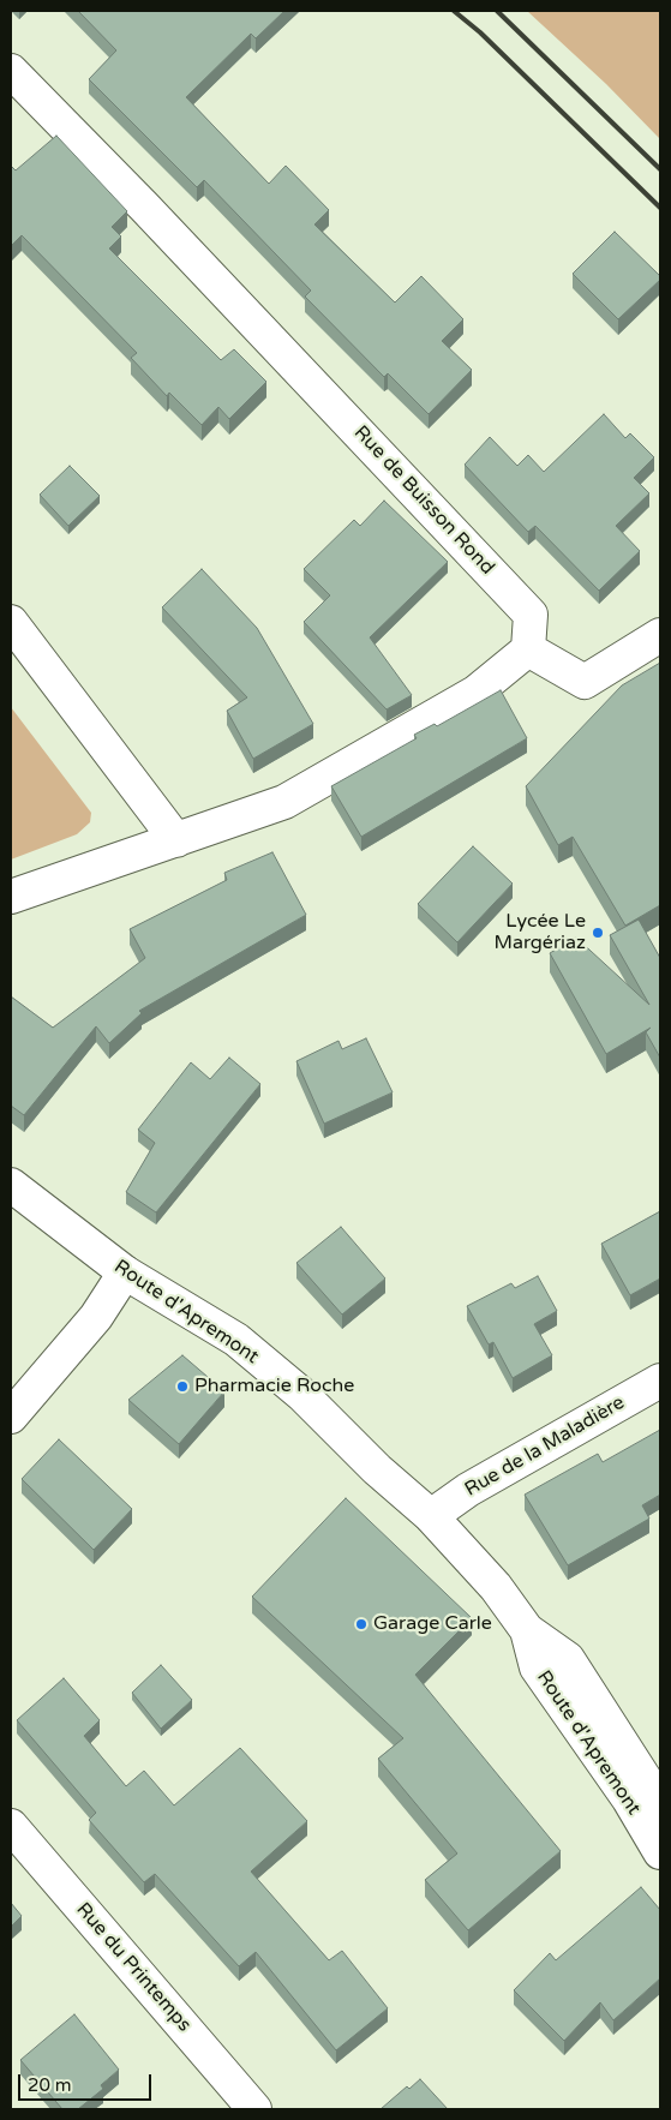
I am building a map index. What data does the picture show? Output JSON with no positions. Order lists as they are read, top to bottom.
{
  "streets": {
    "street": [
      "Rue de Buisson Rond",
      "Route d'Apremont",
      "Rue de la Maladière",
      "Rue du Printemps"
    ]
  },
  "crossings": [
    ["Route d'Apremont", "Rue de la Maladière"]
  ],
  "places": ["Lycée Le Margériaz", "Pharmacie Roche", "Garage Carle"],
  "scale_bar": "20 m"
}
